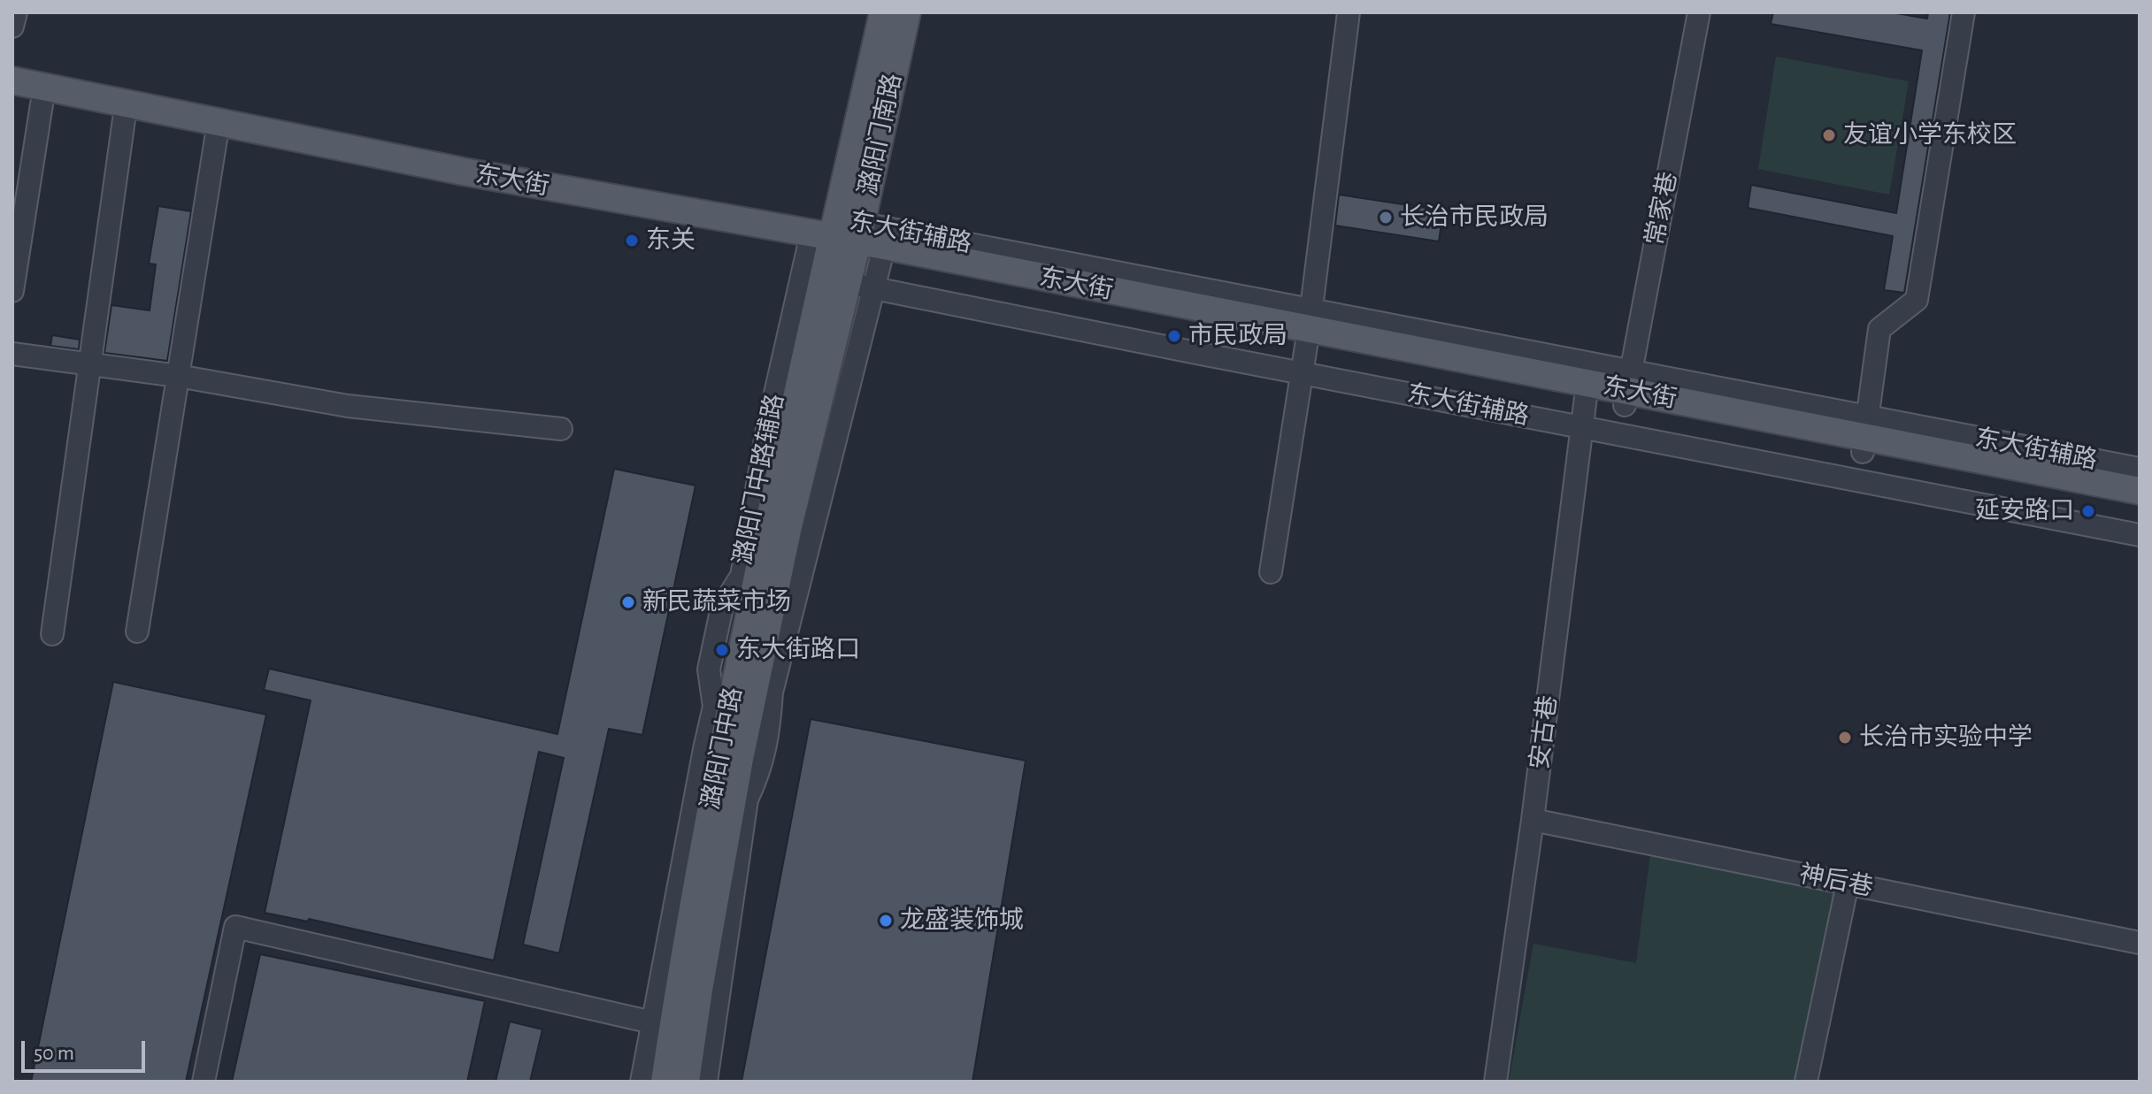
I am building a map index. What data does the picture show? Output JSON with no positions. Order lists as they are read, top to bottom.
{
  "streets": {
    "main road": ["潞阳门南路", "东大街", "潞阳门中路"],
    "street": [
      "常家巷",
      "东大街辅路",
      "安古巷",
      "神后巷"
    ]
  },
  "crossings": [
    ["潞阳门南路", "东大街"],
    ["潞阳门南路", "潞阳门中路"],
    ["东大街", "常家巷"],
    ["东大街", "东大街辅路"],
    ["东大街", "安古巷"],
    ["东大街", "潞阳门中路"],
    ["常家巷", "东大街辅路"],
    ["东大街辅路", "安古巷"],
    ["东大街辅路", "潞阳门中路"],
    ["安古巷", "神后巷"]
  ],
  "places": [
    "友谊小学东校区",
    "长治市民政局",
    "东关",
    "市民政局",
    "延安路口",
    "新民蔬菜市场",
    "东大街路口",
    "长治市实验中学",
    "龙盛装饰城"
  ],
  "scale_bar": "50 m"
}
